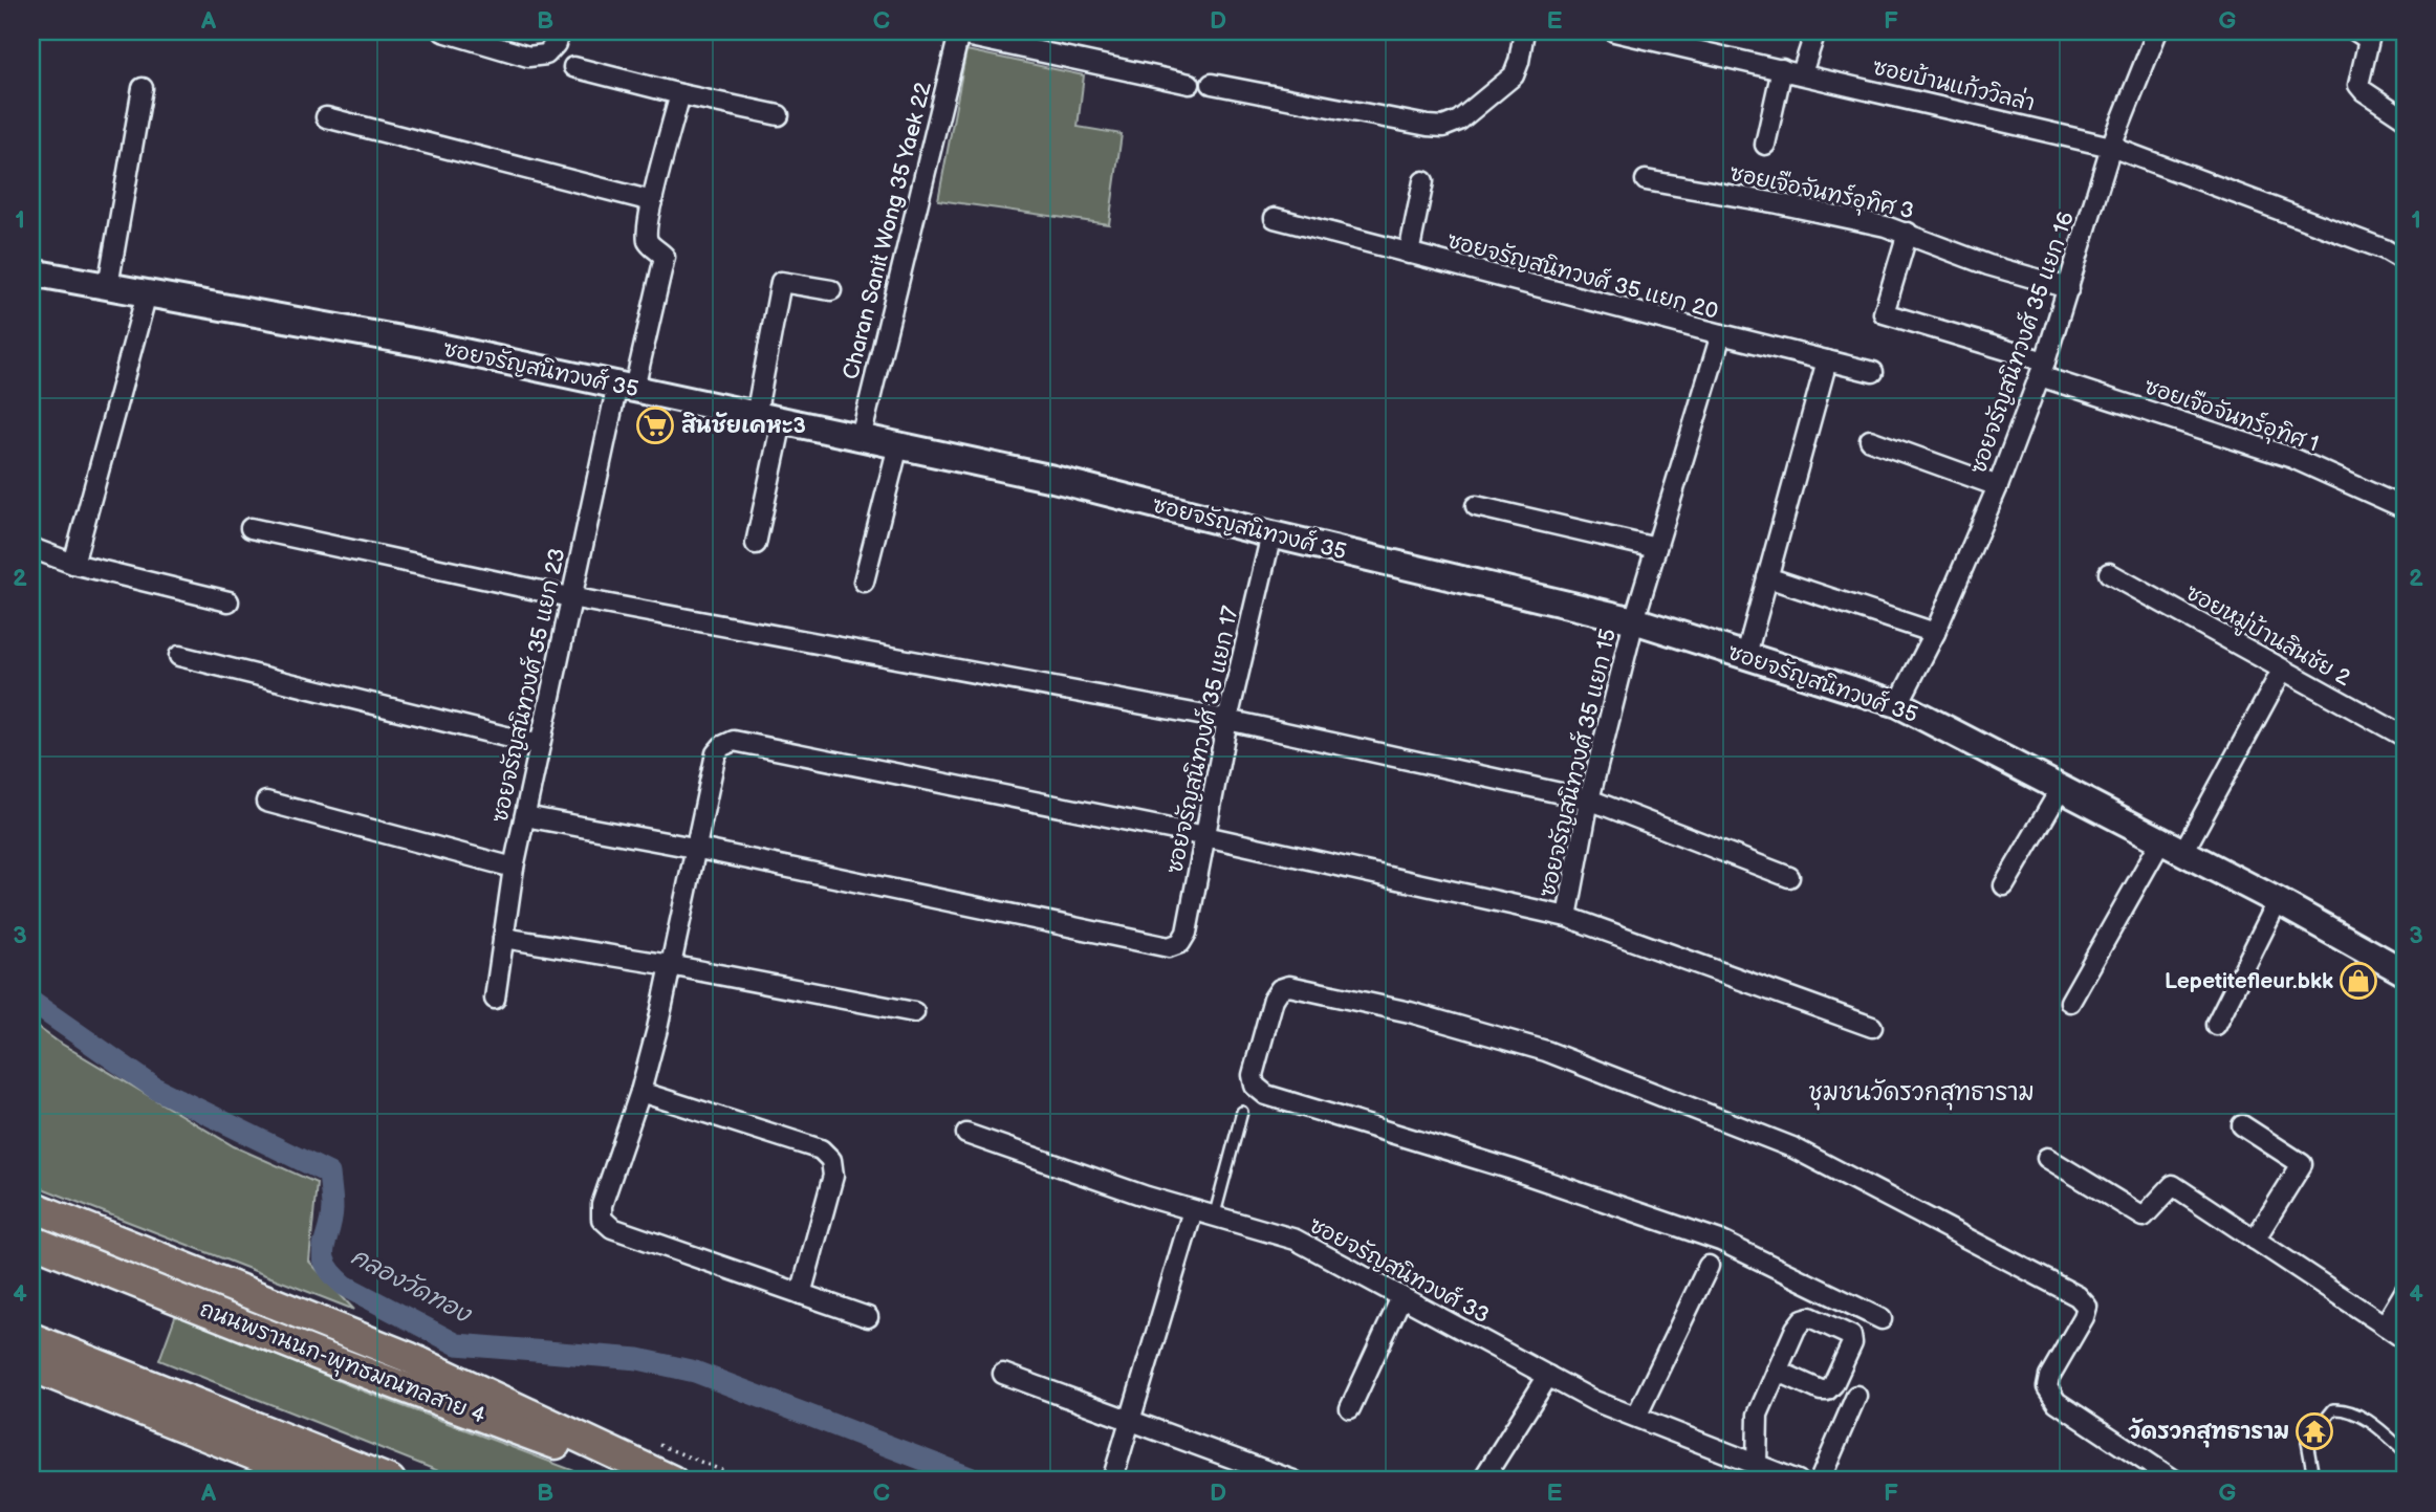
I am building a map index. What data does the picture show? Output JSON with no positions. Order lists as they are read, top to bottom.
{
  "streets": {
    "main road": ["ถนนพรานนก-พุทธมณฑลสาย 4"],
    "street": [
      "ซอยบ้านแก้ววิลล่า",
      "ซอยเจือจันทร์อุทิศ 3",
      "Charan Sanit Wong 35 Yaek 22",
      "ซอยจรัญสนิทวงศ์ 35 แยก 20",
      "ซอยจรัญสนิทวงศ์ 35 แยก 16",
      "ซอยจรัญสนิทวงศ์ 35",
      "ซอยเจือจันทร์อุทิศ 1",
      "ซอยหมู่บ้านสินชัย 2",
      "ซอยจรัญสนิทวงศ์ 35 แยก 23",
      "ซอยจรัญสนิทวงศ์ 35 แยก 17",
      "ซอยจรัญสนิทวงศ์ 35 แยก 15",
      "ซอยจรัญสนิทวงศ์ 33"
    ]
  },
  "crossings": [
    ["ซอยบ้านแก้ววิลล่า", "ซอยจรัญสนิทวงศ์ 35 แยก 16"],
    ["ซอยเจือจันทร์อุทิศ 3", "ซอยจรัญสนิทวงศ์ 35 แยก 16"],
    ["ซอยเจือจันทร์อุทิศ 3", "ซอยเจือจันทร์อุทิศ 1"],
    ["Charan Sanit Wong 35 Yaek 22", "ซอยจรัญสนิทวงศ์ 35"],
    ["ซอยจรัญสนิทวงศ์ 35 แยก 20", "ซอยจรัญสนิทวงศ์ 35"],
    ["ซอยจรัญสนิทวงศ์ 35 แยก 20", "ซอยจรัญสนิทวงศ์ 35 แยก 15"],
    ["ซอยจรัญสนิทวงศ์ 35 แยก 16", "ซอยจรัญสนิทวงศ์ 35"],
    ["ซอยจรัญสนิทวงศ์ 35 แยก 16", "ซอยเจือจันทร์อุทิศ 1"],
    ["ซอยจรัญสนิทวงศ์ 35", "ซอยจรัญสนิทวงศ์ 35 แยก 23"],
    ["ซอยจรัญสนิทวงศ์ 35", "ซอยจรัญสนิทวงศ์ 35 แยก 17"],
    ["ซอยจรัญสนิทวงศ์ 35", "ซอยจรัญสนิทวงศ์ 35 แยก 15"]
  ],
  "districts": ["ชุมชนวัดรวกสุทธาราม"],
  "water": ["คลองวัดทอง"],
  "places": {
    "supermarket": ["สินชัยเคหะ3"],
    "shop": ["Lepetitefleur.bkk"],
    "temple": ["วัดรวกสุทธาราม"]
  },
  "grid": {
    "columns": [
      "A",
      "B",
      "C",
      "D",
      "E",
      "F",
      "G"
    ],
    "rows": [
      "1",
      "2",
      "3",
      "4"
    ]
  }
}
